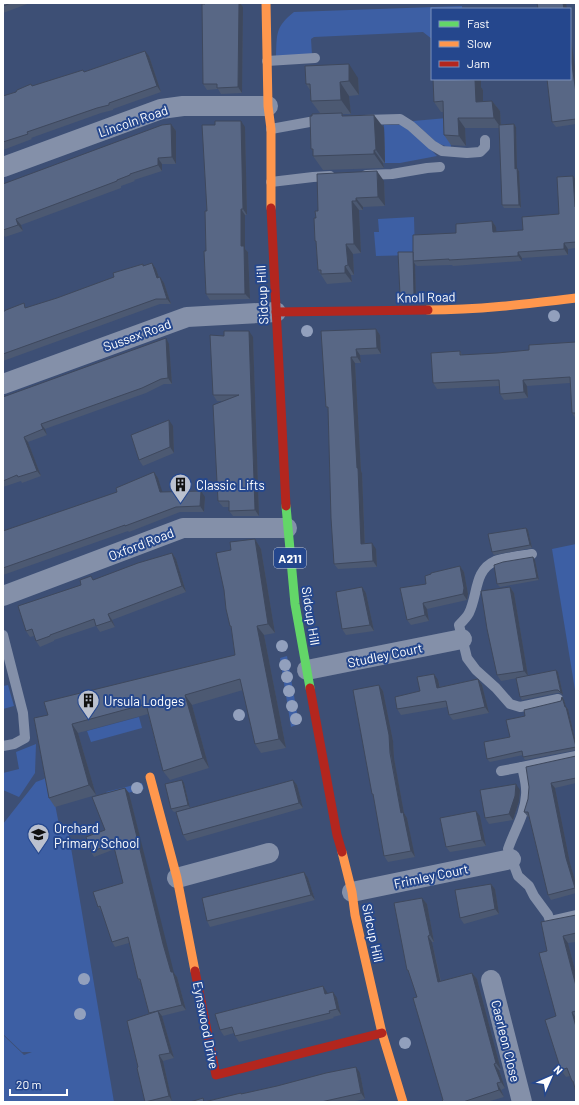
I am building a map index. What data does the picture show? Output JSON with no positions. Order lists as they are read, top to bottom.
{
  "streets": {
    "main road": [
      "Sidcup Hill",
      "Knoll Road",
      "A211",
      "Eynswood Drive"
    ],
    "street": [
      "Lincoln Road",
      "Sussex Road",
      "Oxford Road",
      "Studley Court",
      "Frimley Court",
      "Caerleon Close"
    ]
  },
  "crossings": [
    ["Lincoln Road", "Sidcup Hill"],
    ["Sidcup Hill", "Knoll Road"],
    ["Sidcup Hill", "Sussex Road"],
    ["Sidcup Hill", "Oxford Road"],
    ["Sidcup Hill", "Studley Court"],
    ["Sidcup Hill", "Frimley Court"],
    ["Sidcup Hill", "Eynswood Drive"],
    ["Knoll Road", "Sussex Road"]
  ],
  "places": {
    "building": ["Classic Lifts", "Ursula Lodges"],
    "school or university": ["Orchard Primary School"]
  },
  "legend": ["Fast", "Slow", "Jam"],
  "scale_bar": "20 m",
  "north": "top right"
}
